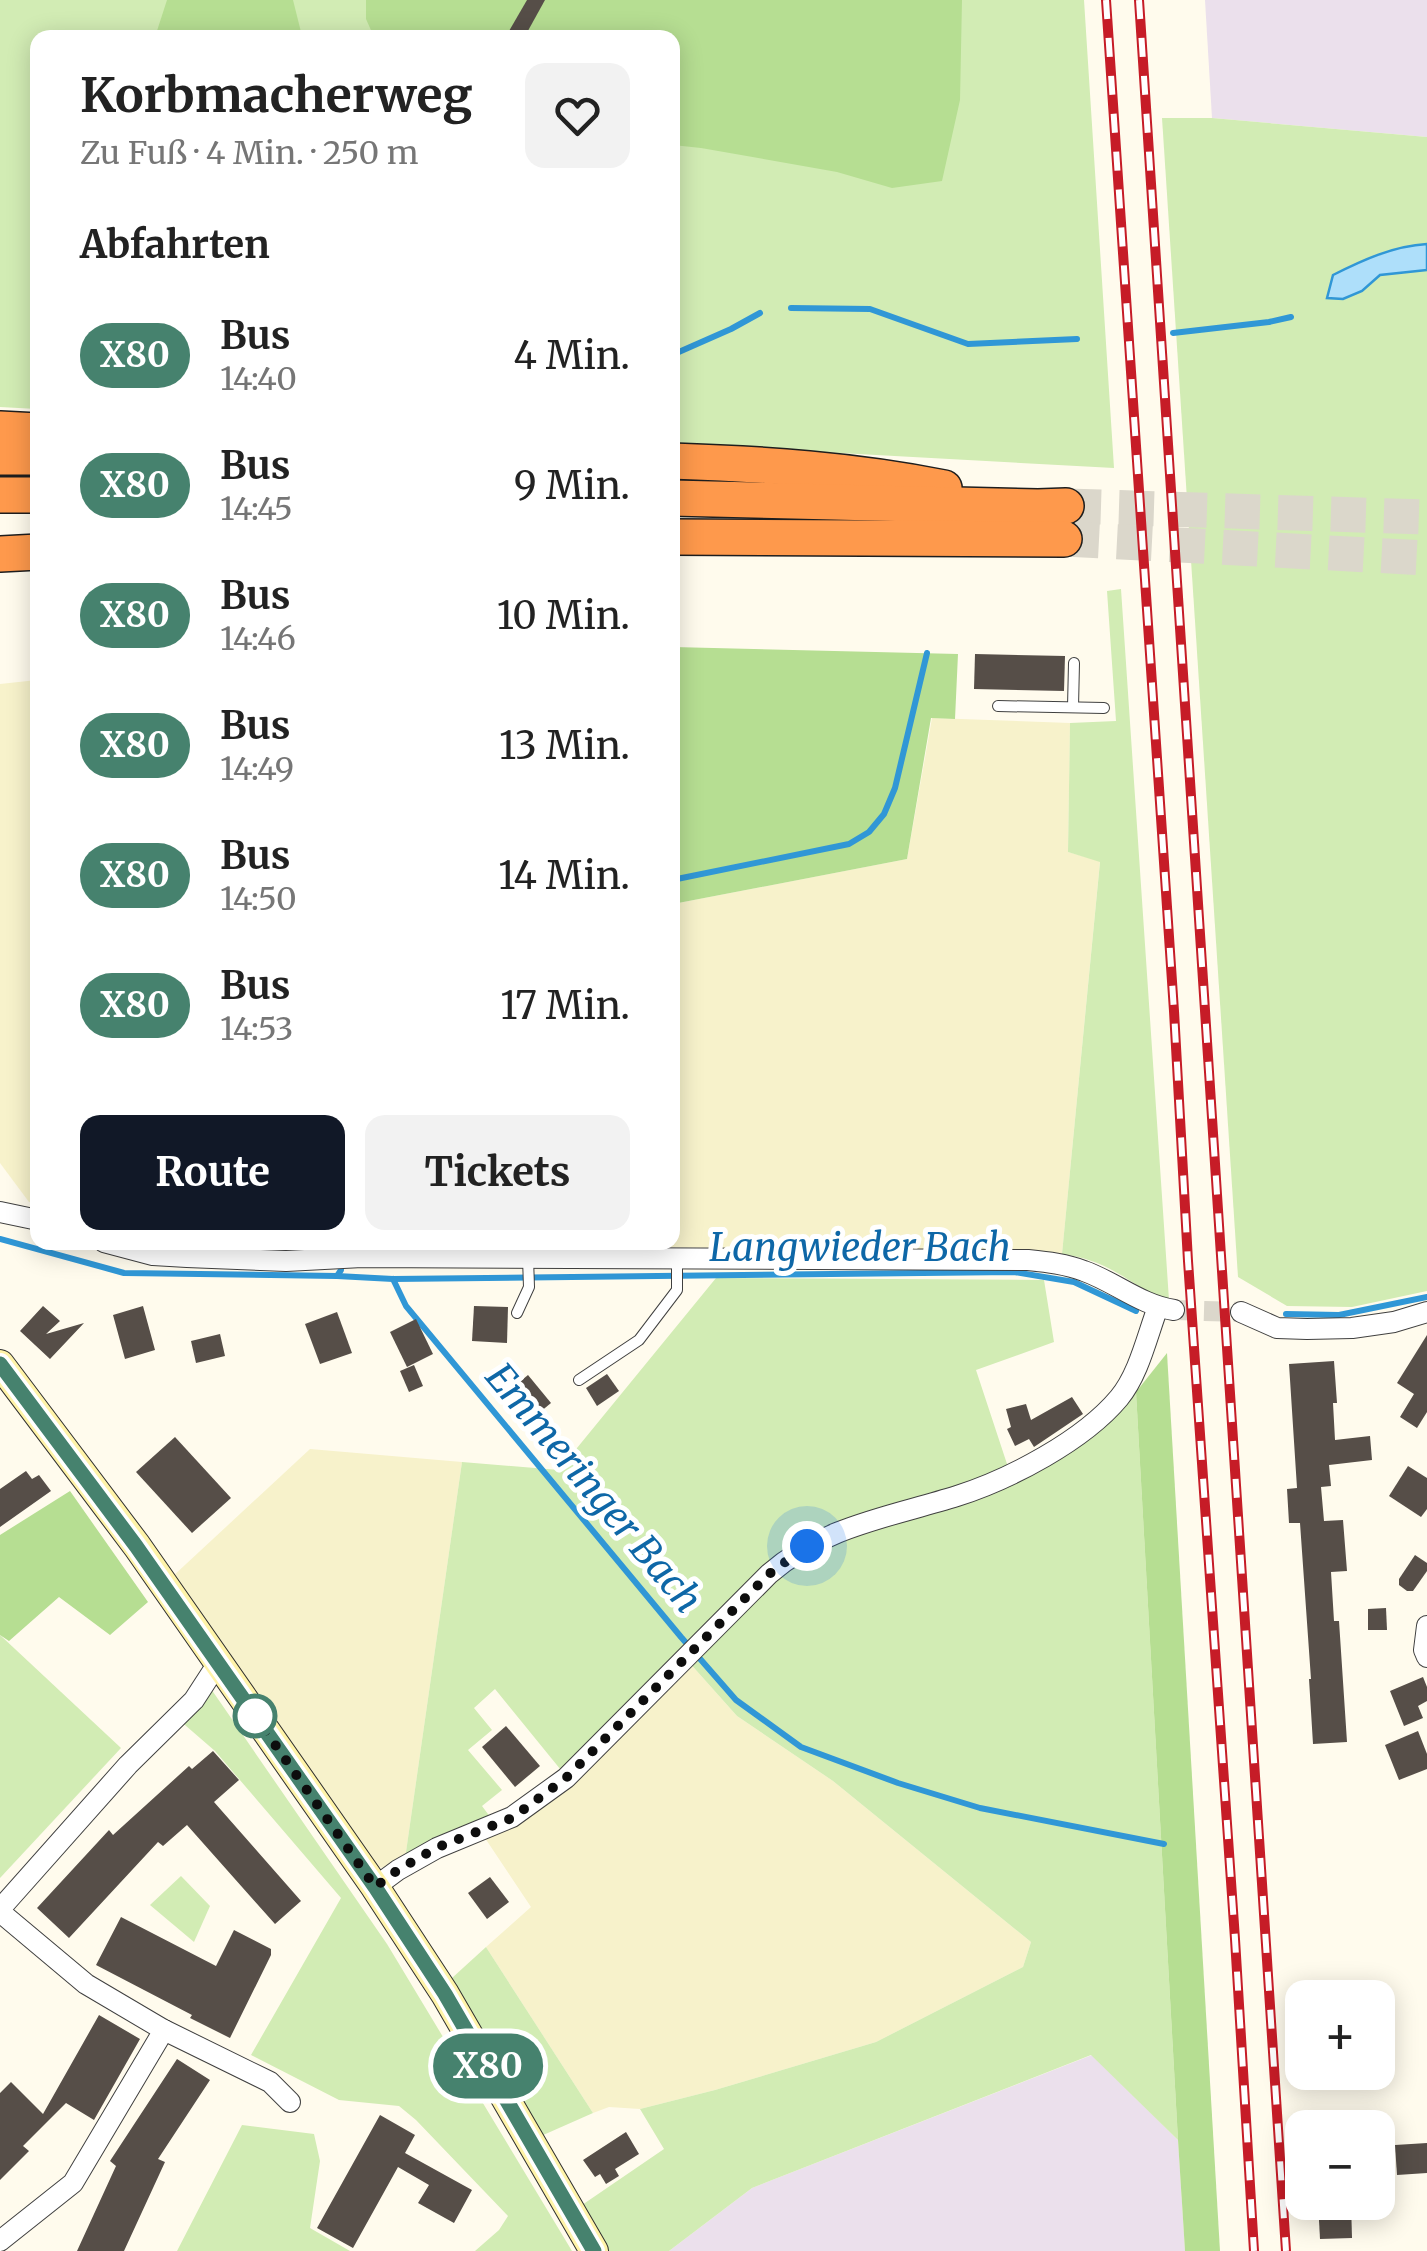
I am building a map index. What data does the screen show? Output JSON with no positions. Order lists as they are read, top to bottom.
{
  "water": ["Langwieder Bach", "Emmeringer Bach"],
  "lines": ["bus line X80"],
  "page": {
    "on_map": "X80",
    "heading": [
      ["Korbmacherweg", "Zu Fuß · 4 Min. · 250 m"],
      "Abfahrten"
    ],
    "list": [
      {
        "mark": "X80",
        "name": "Bus",
        "note": "14:40",
        "value": "4 Min."
      },
      {
        "mark": "X80",
        "name": "Bus",
        "note": "14:45",
        "value": "9 Min."
      },
      {
        "mark": "X80",
        "name": "Bus",
        "note": "14:46",
        "value": "10 Min."
      },
      {
        "mark": "X80",
        "name": "Bus",
        "note": "14:49",
        "value": "13 Min."
      },
      {
        "mark": "X80",
        "name": "Bus",
        "note": "14:50",
        "value": "14 Min."
      },
      {
        "mark": "X80",
        "name": "Bus",
        "note": "14:53",
        "value": "17 Min."
      }
    ],
    "buttons": ["Route", "Tickets"],
    "map_buttons": ["+", "−"]
  }
}
